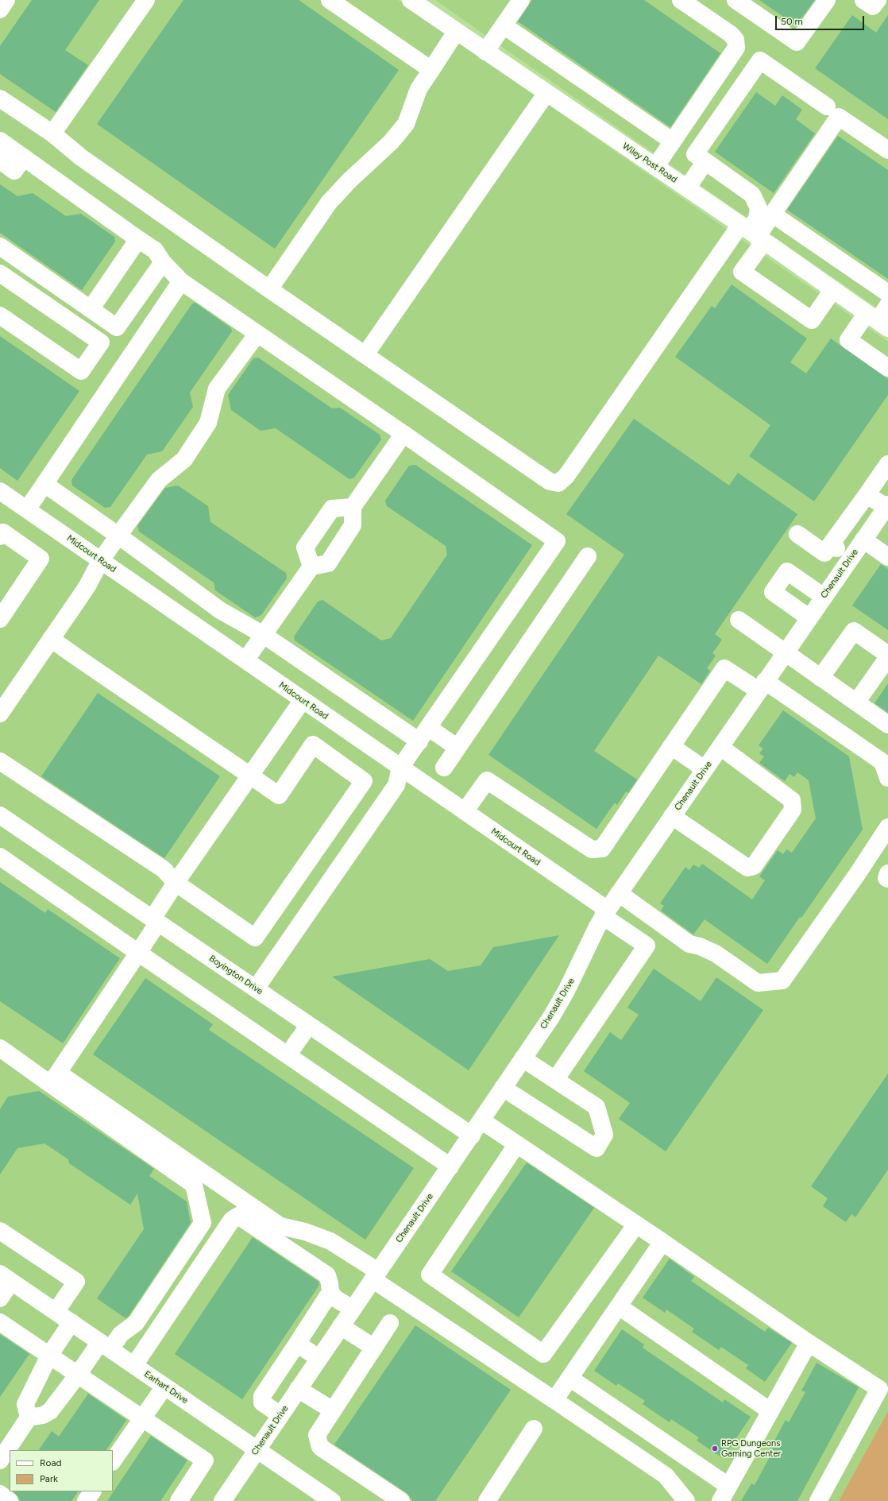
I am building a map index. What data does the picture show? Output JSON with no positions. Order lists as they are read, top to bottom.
{
  "streets": {
    "street": [
      "Wiley Post Road",
      "Midcourt Road",
      "Chenault Drive",
      "Boyington Drive",
      "Earhart Drive"
    ]
  },
  "crossings": [
    ["Midcourt Road", "Chenault Drive"],
    ["Chenault Drive", "Boyington Drive"],
    ["Chenault Drive", "Earhart Drive"]
  ],
  "places": ["RPG Dungeons Gaming Center"],
  "legend": ["Road", "Park"],
  "scale_bar": "50 m"
}
